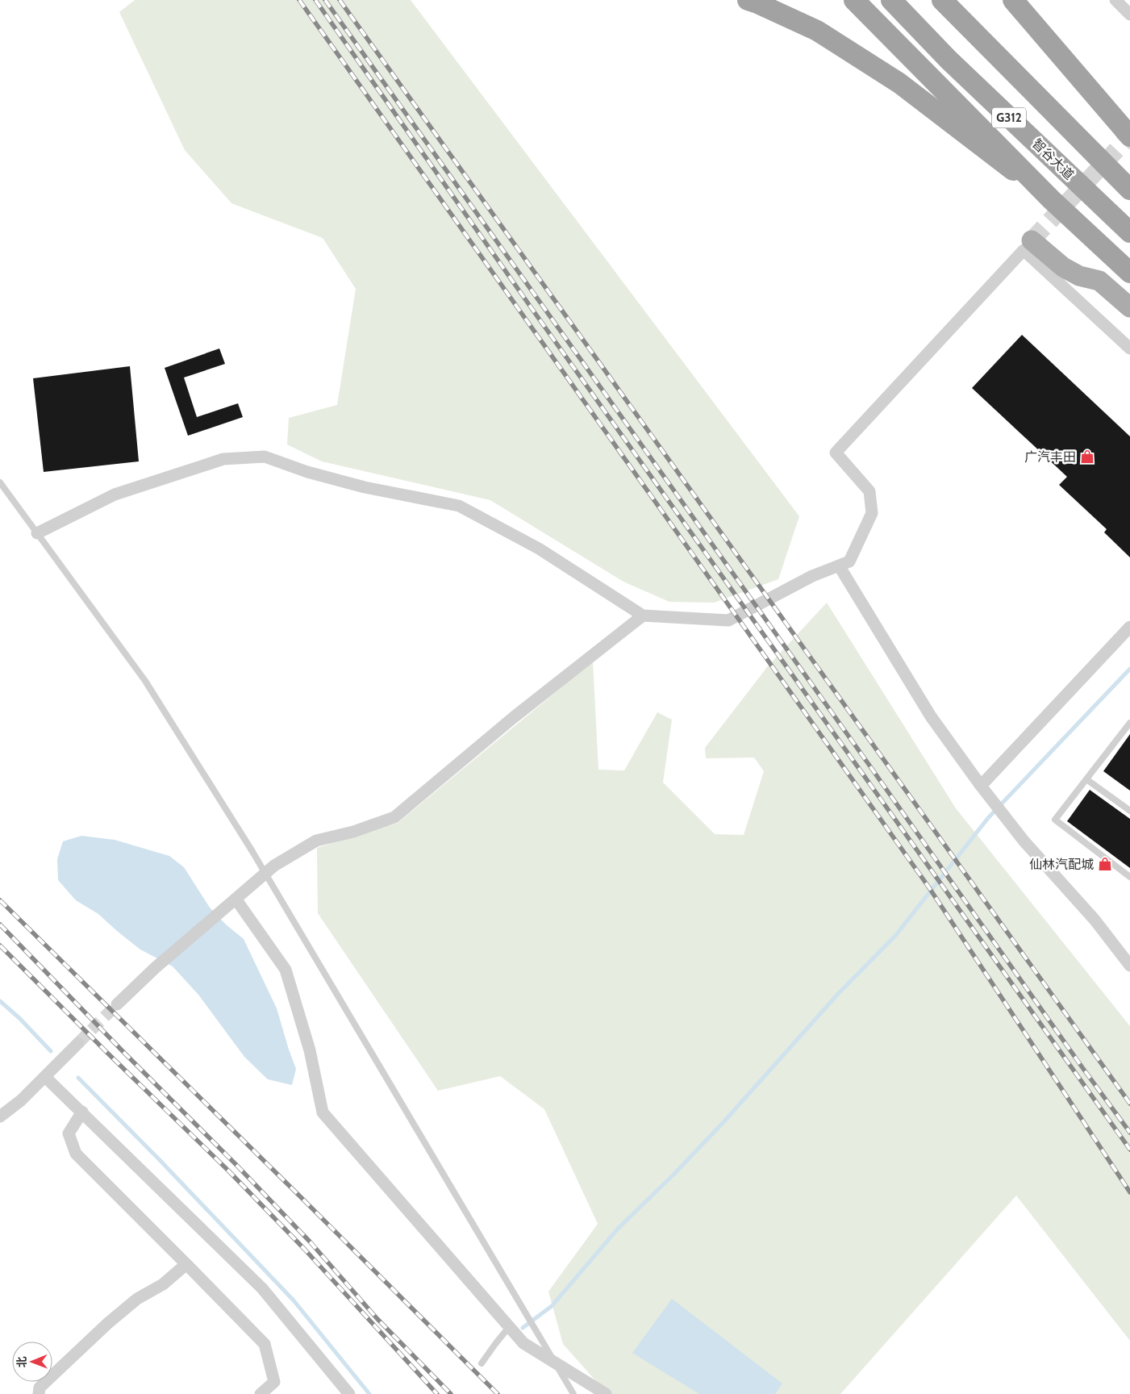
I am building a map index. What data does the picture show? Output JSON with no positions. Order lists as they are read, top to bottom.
{
  "streets": {
    "highway": ["G312", "智谷大道"]
  },
  "places": {
    "shop": ["广汽丰田", "仙林汽配城"]
  },
  "north": "left"
}
